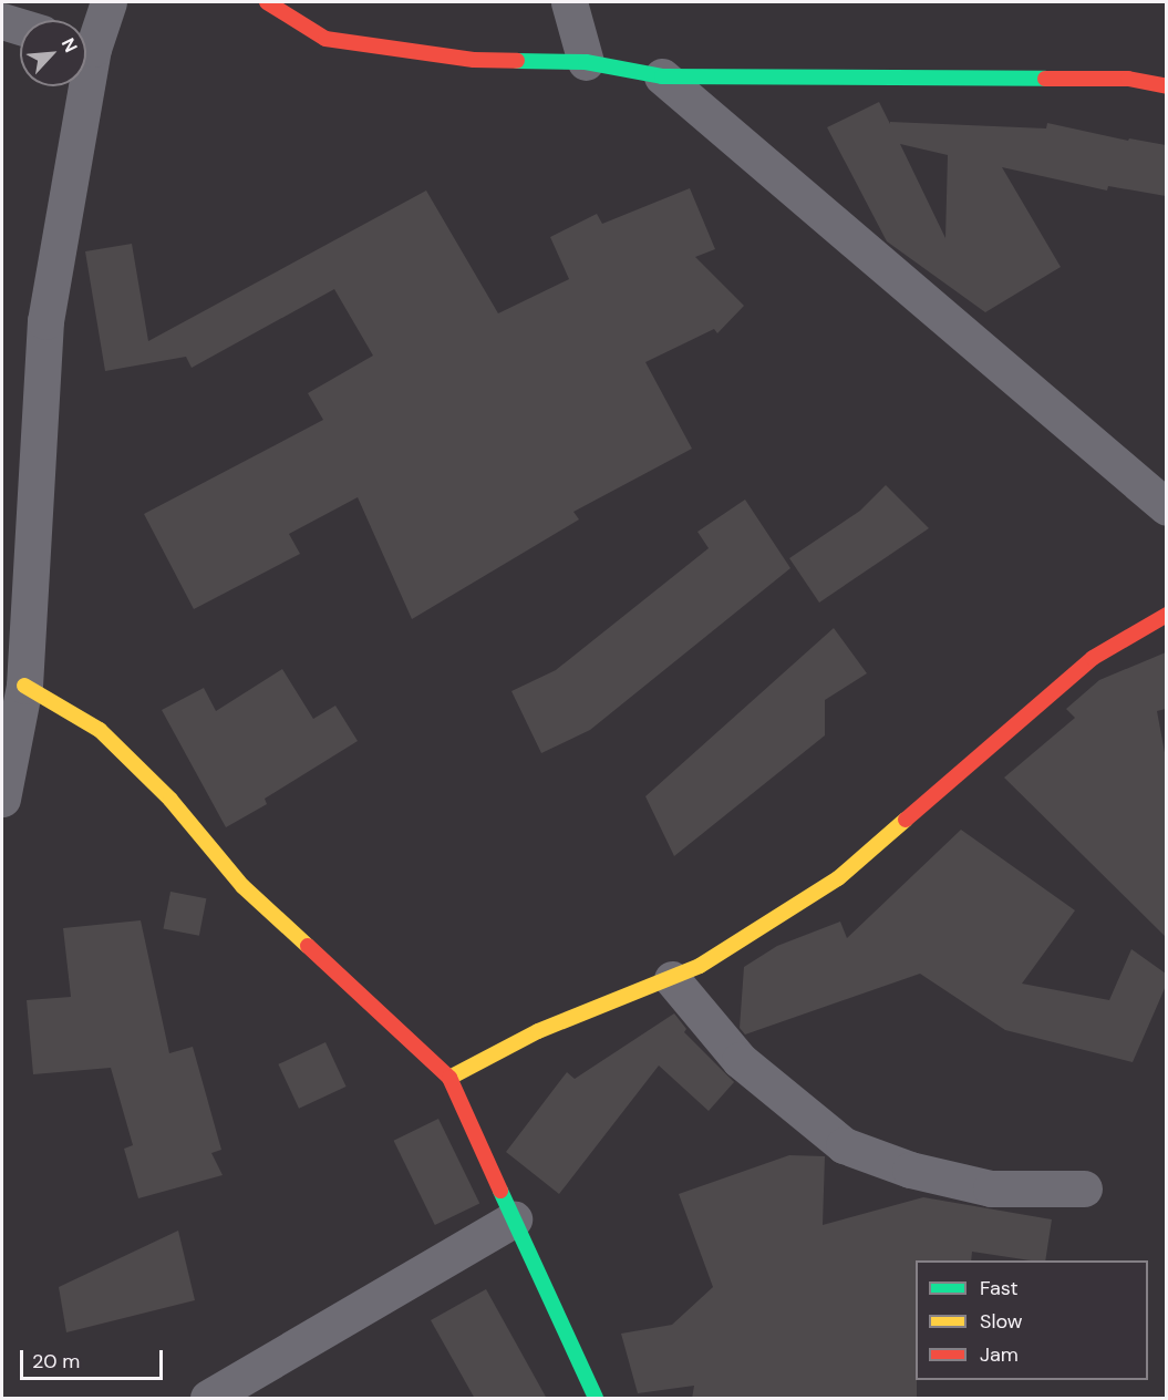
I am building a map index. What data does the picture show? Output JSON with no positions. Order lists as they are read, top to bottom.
{
  "legend": ["Fast", "Slow", "Jam"],
  "scale_bar": "20 m",
  "north": "top right"
}
